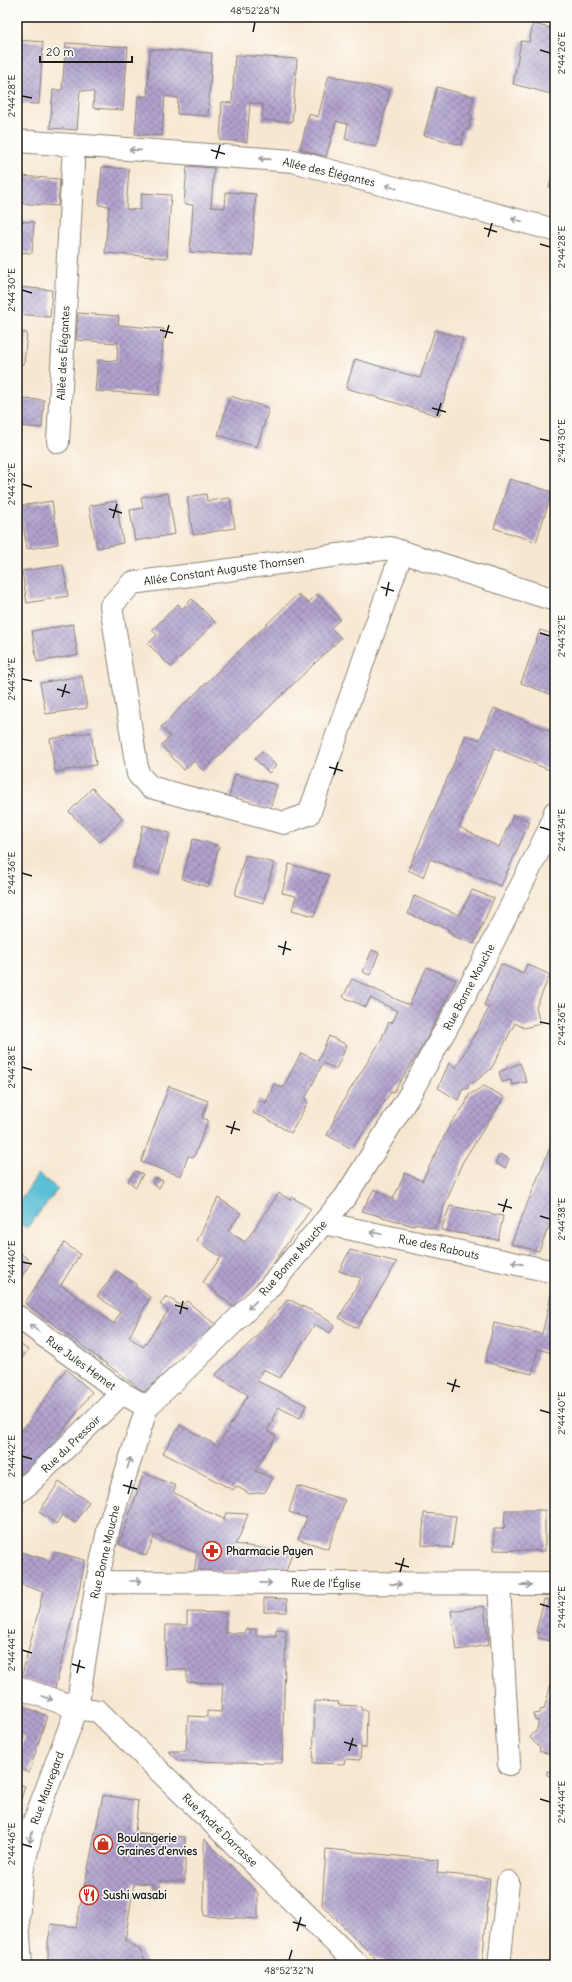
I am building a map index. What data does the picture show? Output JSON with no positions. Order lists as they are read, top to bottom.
{
  "streets": {
    "street": [
      "Allée des Élégantes",
      "Allée Constant Auguste Thomsen",
      "Rue Bonne Mouche",
      "Rue des Rabouts",
      "Rue Jules Hemet",
      "Rue du Pressoir",
      "Rue de l'Église",
      "Rue Mauregard",
      "Rue André Darrasse"
    ]
  },
  "crossings": [
    ["Rue Bonne Mouche", "Rue des Rabouts"],
    ["Rue Bonne Mouche", "Rue Jules Hemet"],
    ["Rue Bonne Mouche", "Rue de l'Église"],
    ["Rue Bonne Mouche", "Rue Mauregard"],
    ["Rue Bonne Mouche", "Rue André Darrasse"],
    ["Rue Jules Hemet", "Rue du Pressoir"],
    ["Rue Mauregard", "Rue André Darrasse"]
  ],
  "one_way": [
    "Allée des Élégantes",
    "Rue des Rabouts",
    "Rue Jules Hemet",
    "Rue de l'Église",
    "Rue Mauregard"
  ],
  "places": {
    "pharmacy": ["Pharmacie Payen"],
    "shop": ["Boulangerie Graines d'envies"],
    "restaurant": ["Sushi wasabi"]
  },
  "scale_bar": "20 m",
  "coordinates": [
    "48°52'28\"N",
    "2°44'26\"E",
    "2°44'28\"E",
    "2°44'30\"E",
    "2°44'32\"E",
    "2°44'34\"E",
    "2°44'36\"E",
    "2°44'38\"E",
    "2°44'40\"E",
    "2°44'42\"E",
    "2°44'44\"E",
    "2°44'46\"E",
    "48°52'32\"N"
  ]
}
